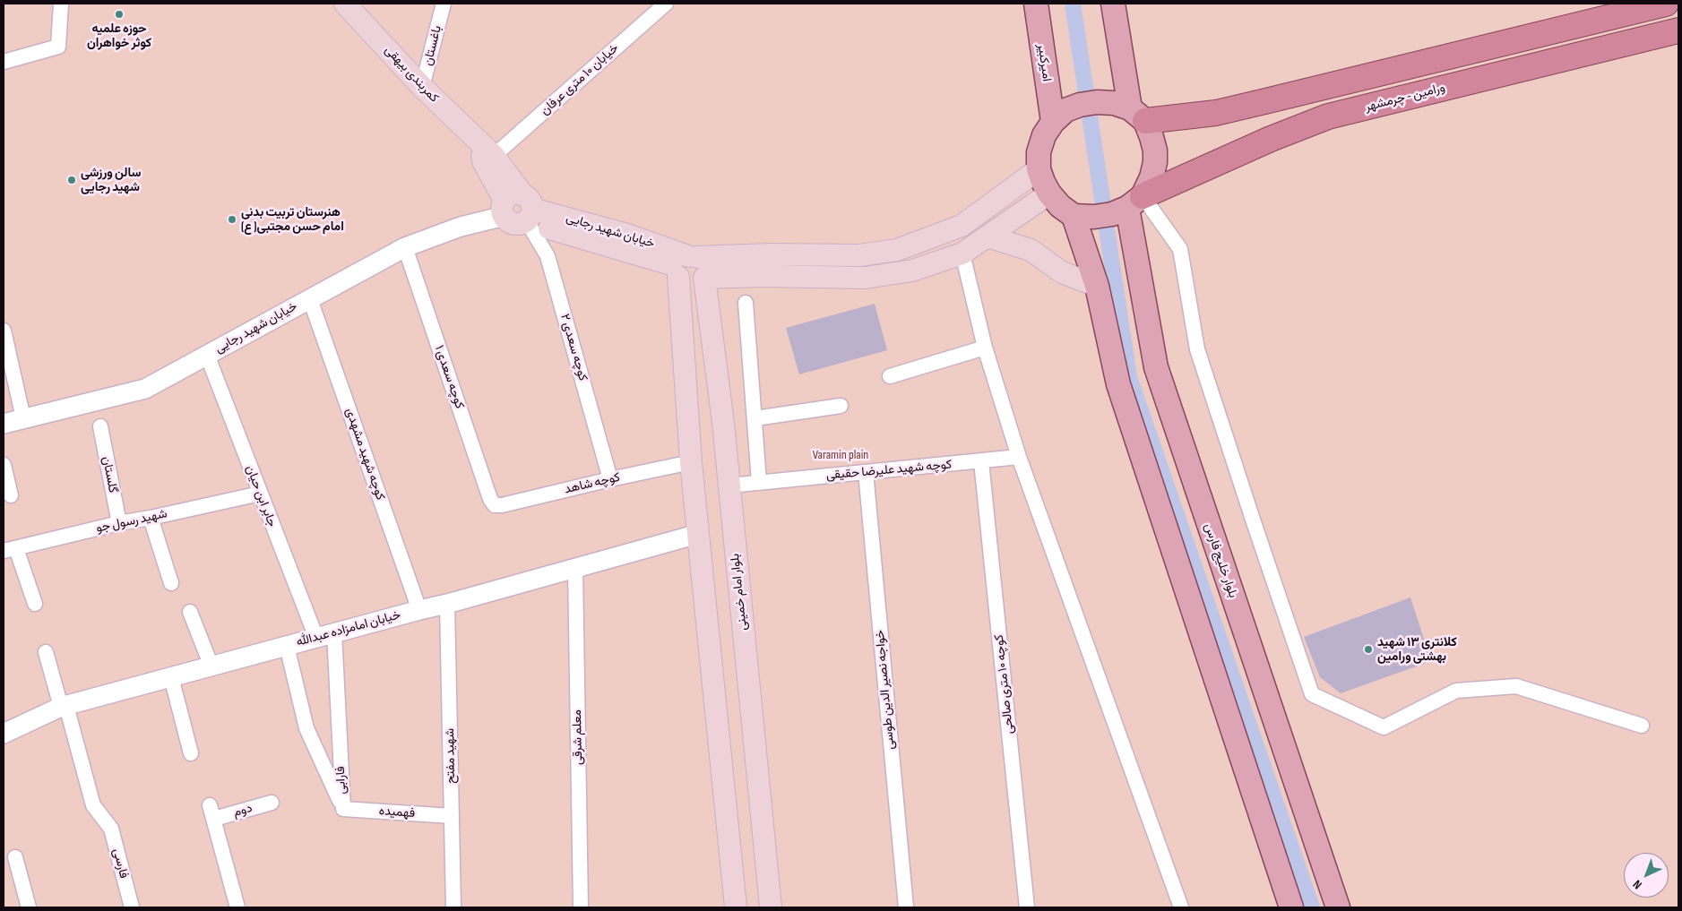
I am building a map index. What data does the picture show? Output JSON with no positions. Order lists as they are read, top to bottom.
{
  "streets": {
    "highway": ["ورامین - چرمشهر"],
    "main road": [
      "امیرکبیر",
      "کمربندی بیهقی",
      "خیابان شهید رجایی",
      "بلوار خلیج فارس",
      "بلوار امام خمینی"
    ],
    "street": [
      "باغستان",
      "خیابان ۱۰ متری عرفان",
      "کوچه سعدی ۲",
      "کوچه سعدی ۱",
      "کوچه شهید مشهدی",
      "کوچه شهید علیرضا حقیقی",
      "گلستان",
      "کوچه شاهد",
      "جابر ابن حیان",
      "شهید رسول جو",
      "خیابان امامزاده عبدالله",
      "کوچه ۱۰ متری صالحی",
      "خواجه نصیر الدین طوسی",
      "معلم شرقی",
      "شهید مفتح",
      "فارابی",
      "دوم",
      "فهمیده",
      "فارسی"
    ]
  },
  "crossings": [
    ["باغستان", "کمربندی بیهقی"],
    ["امیرکبیر", "ورامین - چرمشهر"],
    ["امیرکبیر", "بلوار خلیج فارس"],
    ["کمربندی بیهقی", "خیابان ۱۰ متری عرفان"],
    ["ورامین - چرمشهر", "بلوار خلیج فارس"],
    ["خیابان شهید رجایی", "کوچه سعدی ۲"],
    ["خیابان شهید رجایی", "کوچه سعدی ۱"],
    ["خیابان شهید رجایی", "کوچه شهید مشهدی"],
    ["خیابان شهید رجایی", "جابر ابن حیان"],
    ["خیابان شهید رجایی", "بلوار امام خمینی"],
    ["کوچه سعدی ۲", "کوچه شاهد"],
    ["کوچه سعدی ۱", "کوچه شاهد"],
    ["کوچه شهید مشهدی", "خیابان امامزاده عبدالله"],
    ["کوچه شهید علیرضا حقیقی", "بلوار امام خمینی"],
    ["کوچه شهید علیرضا حقیقی", "کوچه ۱۰ متری صالحی"],
    ["کوچه شهید علیرضا حقیقی", "خواجه نصیر الدین طوسی"],
    ["گلستان", "شهید رسول جو"],
    ["جابر ابن حیان", "شهید رسول جو"],
    ["جابر ابن حیان", "خیابان امامزاده عبدالله"],
    ["خیابان امامزاده عبدالله", "معلم شرقی"],
    ["خیابان امامزاده عبدالله", "شهید مفتح"],
    ["خیابان امامزاده عبدالله", "فارابی"],
    ["خیابان امامزاده عبدالله", "فارسی"],
    ["شهید مفتح", "فهمیده"],
    ["فارابی", "فهمیده"]
  ],
  "parks": ["Varamin plain"],
  "places": [
    "حوزه علمیه کوثر خواهران",
    "سالن ورزشی شهید رجایی",
    "هنرستان تربیت بدنی امام حسن مجتبی( ع)",
    "کلانتری ۱۳ شهید بهشتی ورامین"
  ],
  "north": "bottom left"
}
